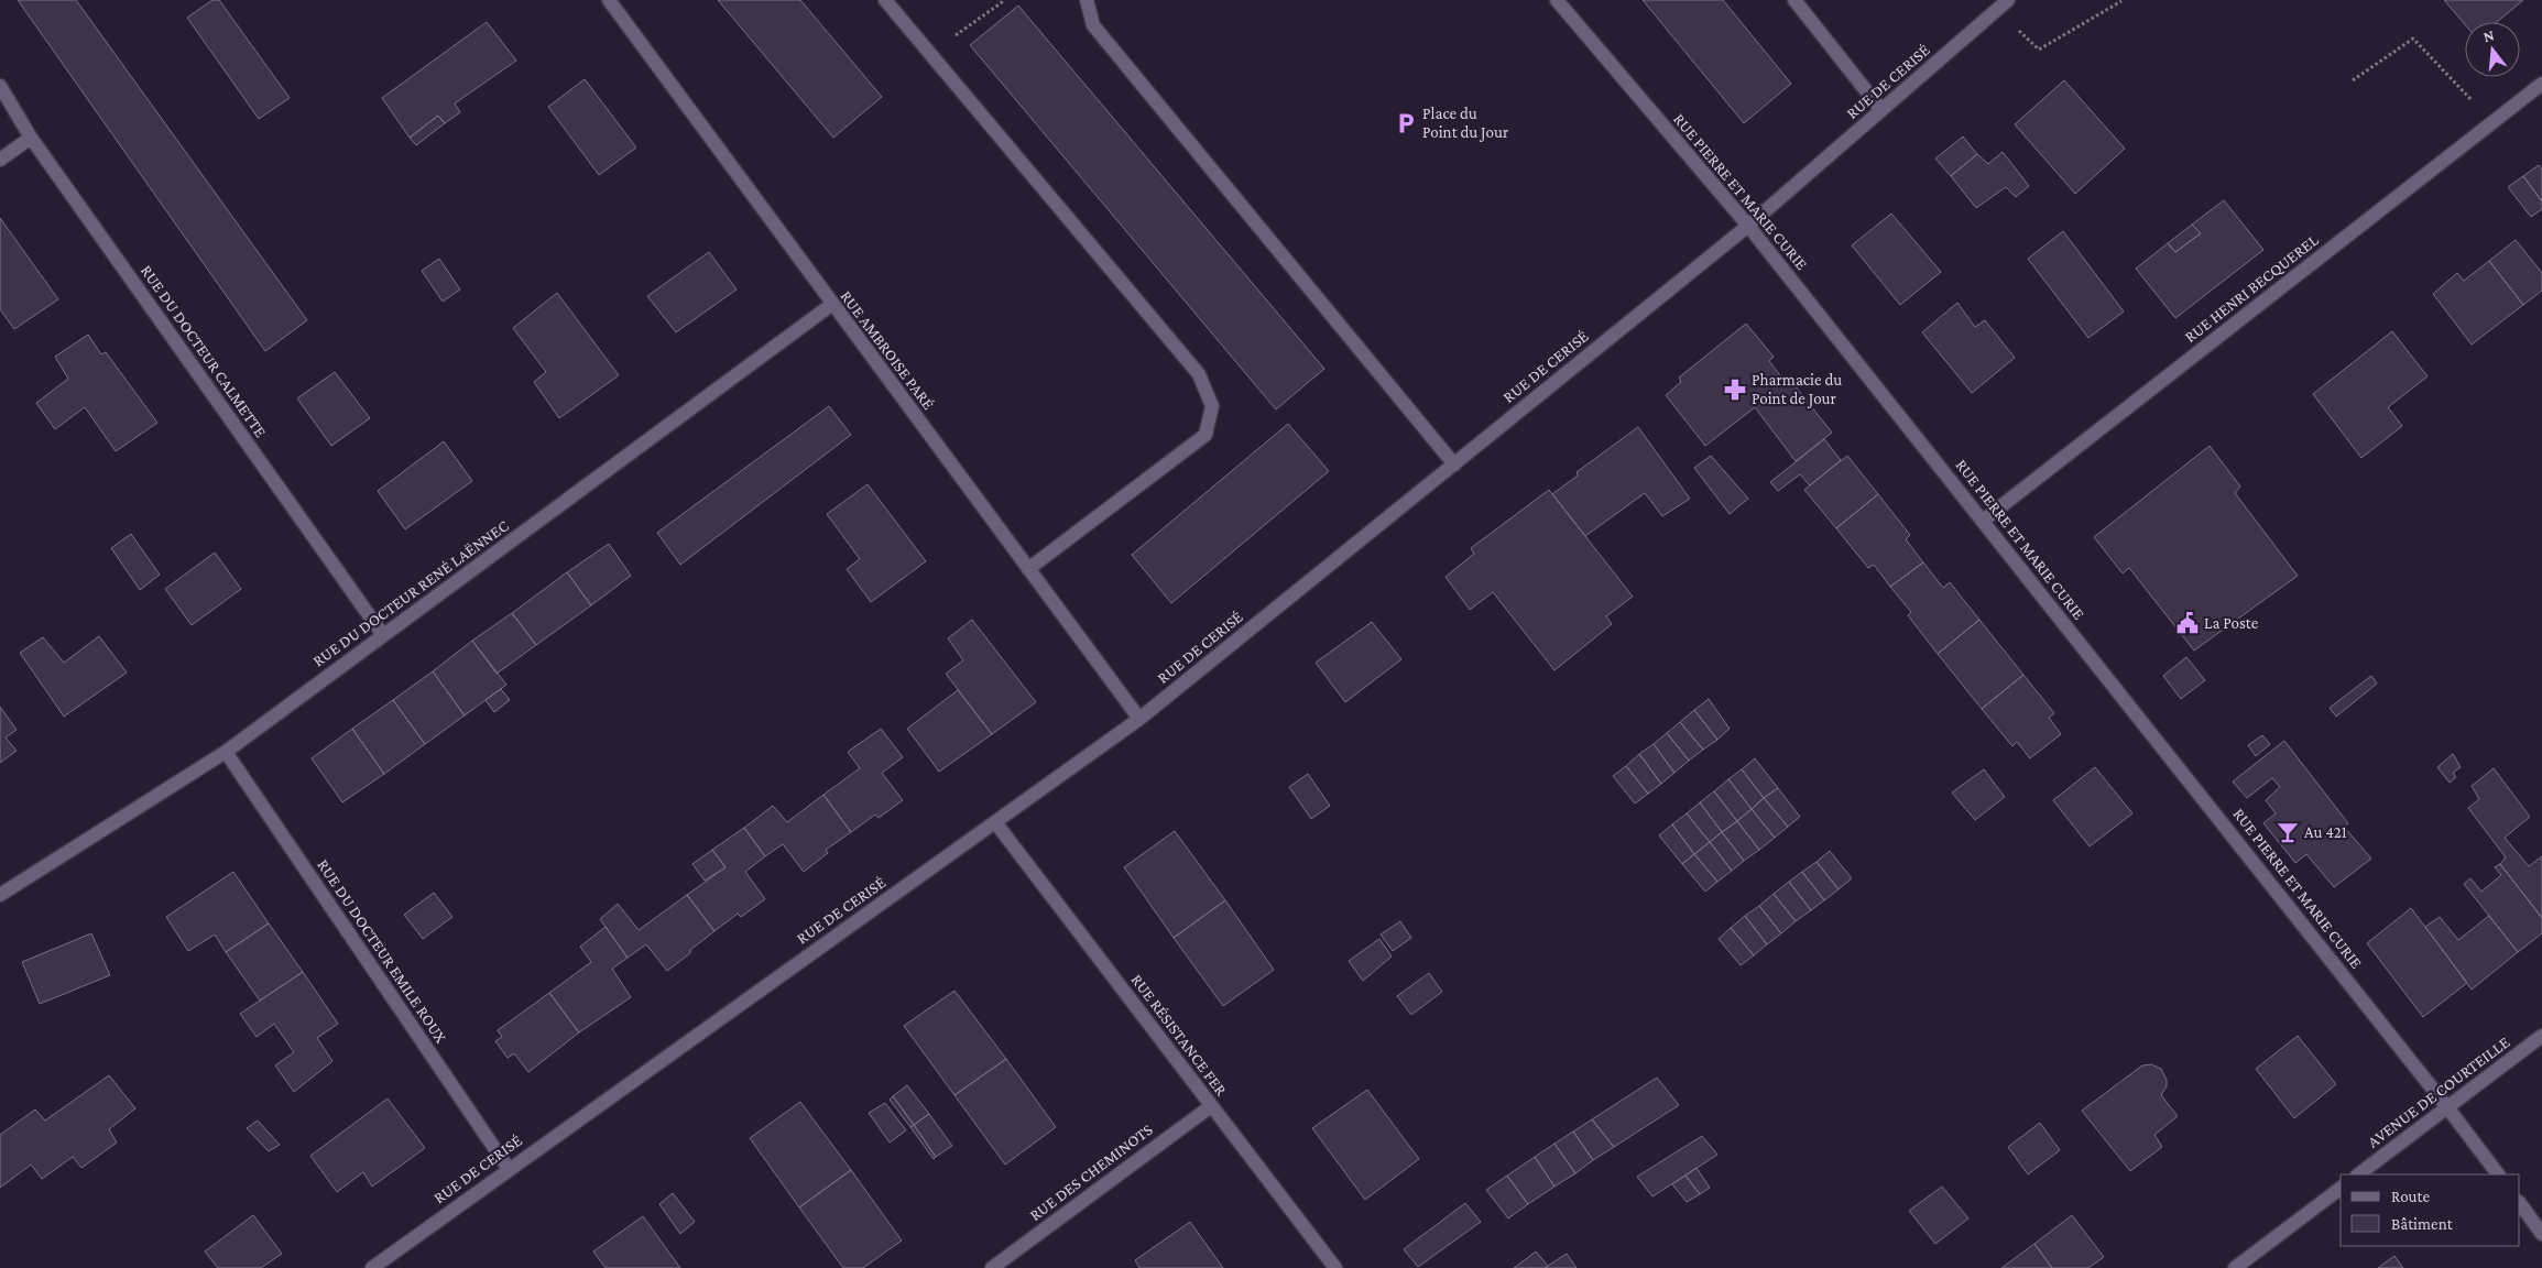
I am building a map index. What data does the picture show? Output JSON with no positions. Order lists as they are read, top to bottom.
{
  "streets": {
    "street": [
      "RUE DE CERISÉ",
      "RUE PIERRE ET MARIE CURIE",
      "RUE HENRI BECQUEREL",
      "RUE AMBROISE PARÉ",
      "RUE DU DOCTEUR CALMETTE",
      "RUE DU DOCTEUR RENÉ LAËNNEC",
      "RUE DU DOCTEUR EMILE ROUX",
      "RUE RÉSISTANCE FER",
      "AVENUE DE COURTEILLE",
      "RUE DES CHEMINOTS"
    ]
  },
  "crossings": [
    ["RUE DE CERISÉ", "RUE PIERRE ET MARIE CURIE"],
    ["RUE DE CERISÉ", "RUE AMBROISE PARÉ"],
    ["RUE DE CERISÉ", "RUE DU DOCTEUR EMILE ROUX"],
    ["RUE DE CERISÉ", "RUE RÉSISTANCE FER"],
    ["RUE PIERRE ET MARIE CURIE", "RUE HENRI BECQUEREL"],
    ["RUE PIERRE ET MARIE CURIE", "AVENUE DE COURTEILLE"],
    ["RUE AMBROISE PARÉ", "RUE DU DOCTEUR RENÉ LAËNNEC"],
    ["RUE DU DOCTEUR CALMETTE", "RUE DU DOCTEUR RENÉ LAËNNEC"],
    ["RUE DU DOCTEUR RENÉ LAËNNEC", "RUE DU DOCTEUR EMILE ROUX"],
    ["RUE RÉSISTANCE FER", "RUE DES CHEMINOTS"]
  ],
  "places": {
    "parking": ["Place du Point du Jour"],
    "pharmacy": ["Pharmacie du Point de Jour"],
    "public building": ["La Poste"],
    "bar": ["Au 421"]
  },
  "legend": ["Route", "Bâtiment"],
  "north": "top"
}
